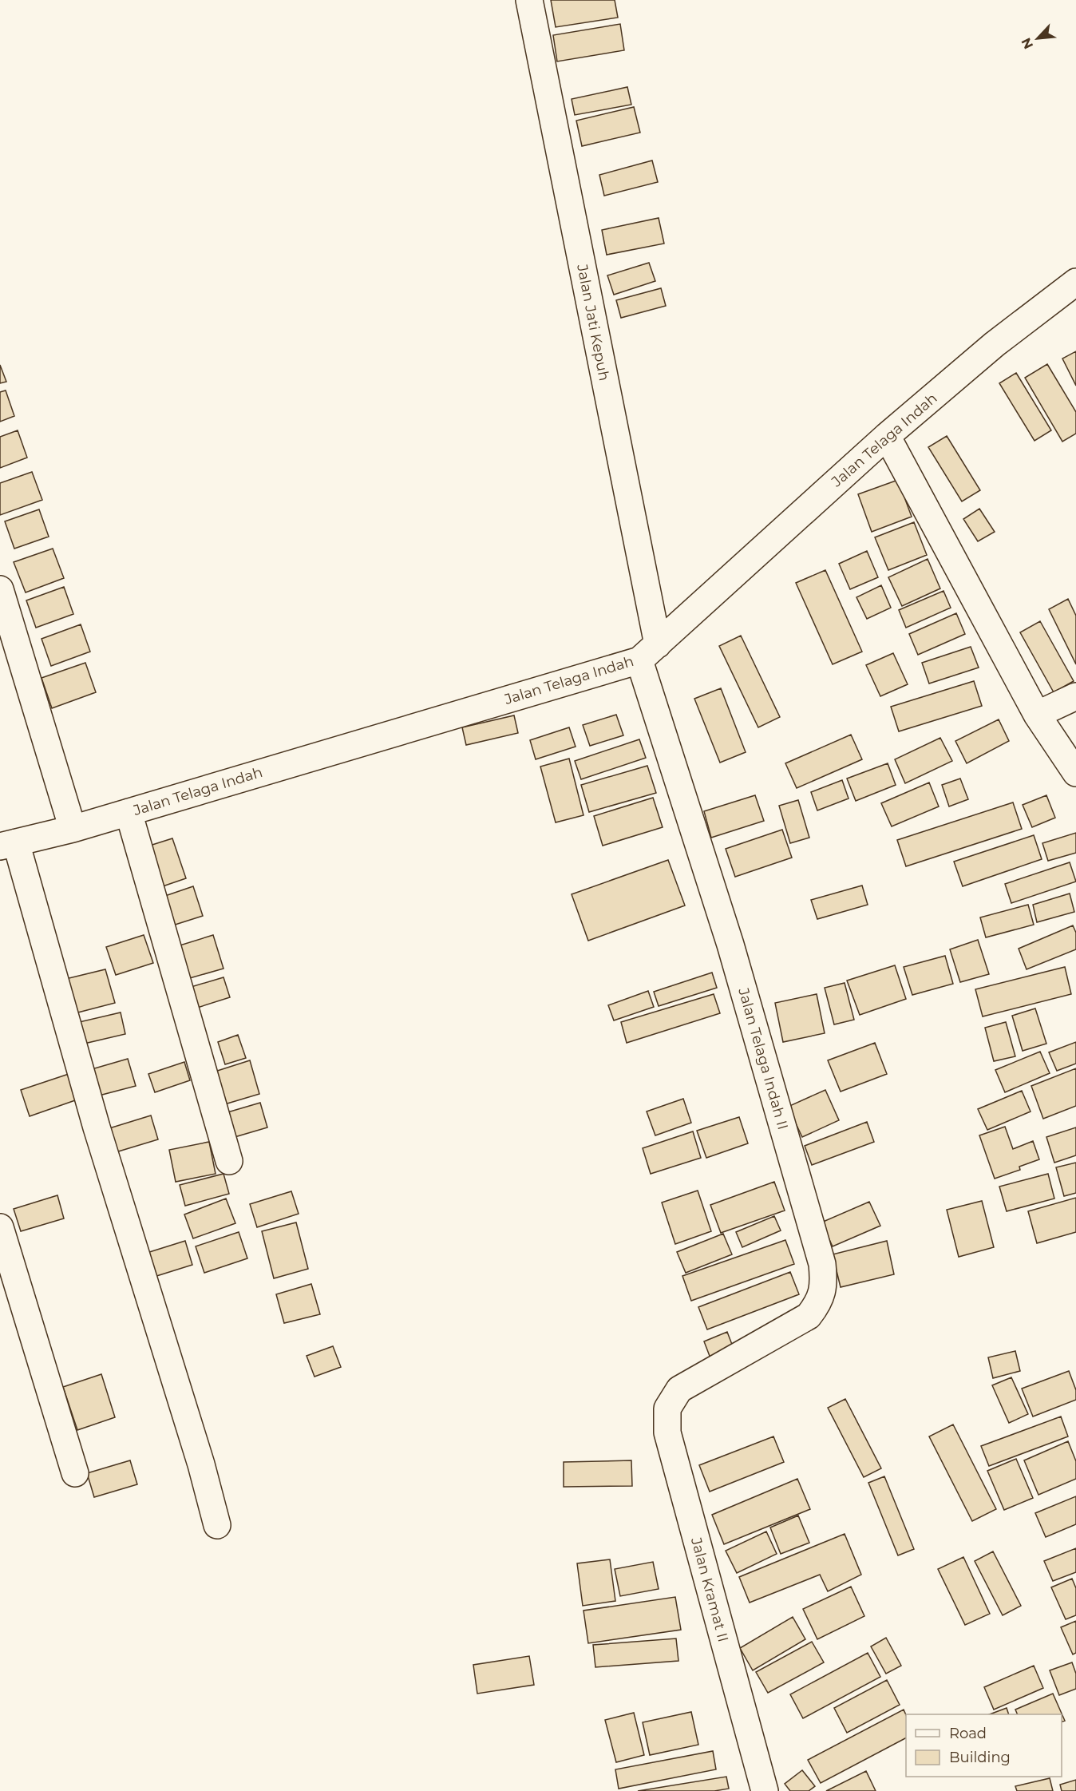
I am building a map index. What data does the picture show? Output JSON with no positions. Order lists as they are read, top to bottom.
{
  "streets": {
    "street": [
      "Jalan Jati Kepuh",
      "Jalan Telaga Indah",
      "Jalan Telaga Indah II",
      "Jalan Kramat II"
    ]
  },
  "crossings": [
    ["Jalan Jati Kepuh", "Jalan Telaga Indah"],
    ["Jalan Jati Kepuh", "Jalan Telaga Indah II"],
    ["Jalan Telaga Indah", "Jalan Telaga Indah II"],
    ["Jalan Telaga Indah II", "Jalan Kramat II"]
  ],
  "legend": ["Road", "Building"],
  "north": "bottom left"
}
